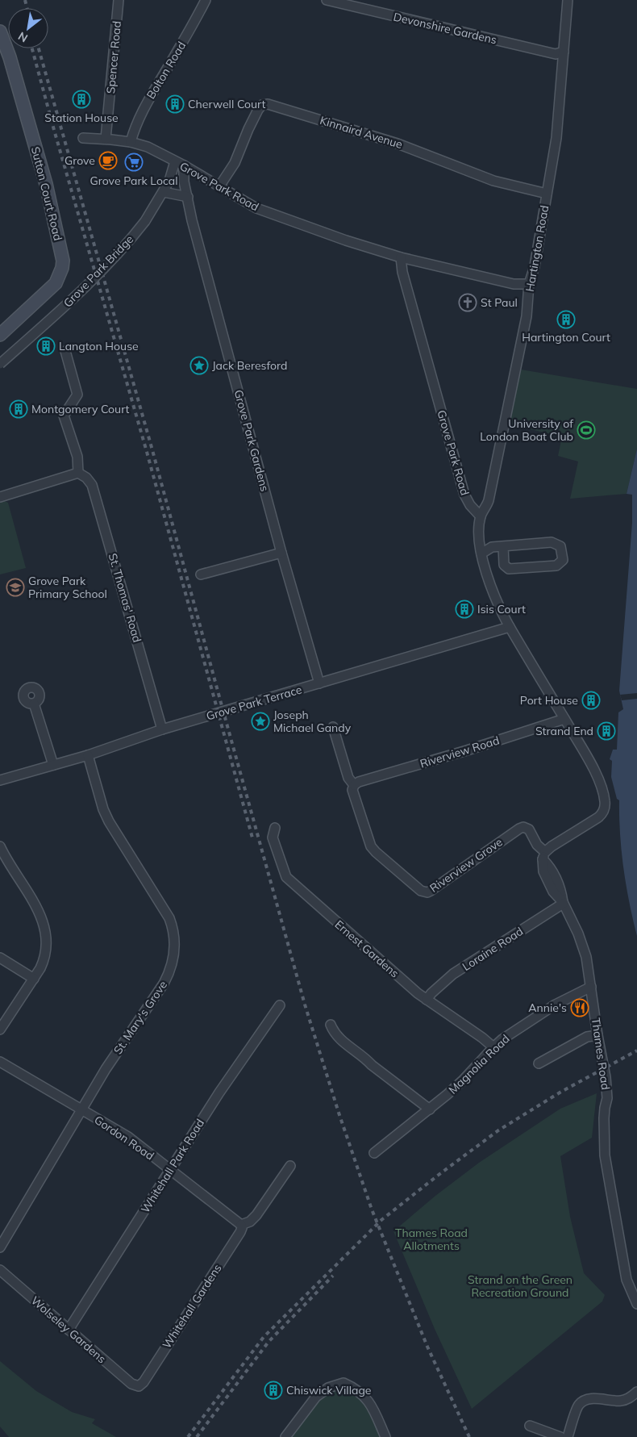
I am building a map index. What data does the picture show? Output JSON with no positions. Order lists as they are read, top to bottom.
{
  "streets": {
    "street": [
      "Devonshire Gardens",
      "Spencer Road",
      "Bolton Road",
      "Kinnaird Avenue",
      "Grove Park Road",
      "Sutton Court Road",
      "Hartington Road",
      "Grove Park Bridge",
      "Grove Park Gardens",
      "St. Thomas' Road",
      "Grove Park Terrace",
      "Riverview Road",
      "Riverview Grove",
      "Ernest Gardens",
      "Loraine Road",
      "St. Mary's Grove",
      "Thames Road",
      "Magnolia Road",
      "Gordon Road",
      "Whitehall Park Road",
      "Whitehall Gardens",
      "Wolseley Gardens"
    ]
  },
  "crossings": [
    ["Devonshire Gardens", "Hartington Road"],
    ["Spencer Road", "Grove Park Road"],
    ["Bolton Road", "Grove Park Road"],
    ["Kinnaird Avenue", "Grove Park Road"],
    ["Kinnaird Avenue", "Hartington Road"],
    ["Grove Park Road", "Hartington Road"],
    ["Grove Park Road", "Grove Park Bridge"],
    ["Grove Park Road", "Grove Park Gardens"],
    ["Grove Park Bridge", "Grove Park Gardens"],
    ["Grove Park Gardens", "Grove Park Terrace"],
    ["St. Thomas' Road", "Grove Park Terrace"],
    ["Grove Park Terrace", "St. Mary's Grove"],
    ["Riverview Road", "Riverview Grove"],
    ["Riverview Grove", "Thames Road"],
    ["Ernest Gardens", "Loraine Road"],
    ["Ernest Gardens", "Magnolia Road"],
    ["Loraine Road", "Thames Road"],
    ["St. Mary's Grove", "Gordon Road"],
    ["Thames Road", "Magnolia Road"],
    ["Gordon Road", "Whitehall Park Road"],
    ["Gordon Road", "Whitehall Gardens"],
    ["Whitehall Park Road", "Wolseley Gardens"],
    ["Whitehall Gardens", "Wolseley Gardens"]
  ],
  "parks": ["Thames Road Allotments", "Strand on the Green Recreation Ground"],
  "places": {
    "building": [
      "Station House",
      "Cherwell Court",
      "Hartington Court",
      "Langton House",
      "Montgomery Court",
      "Isis Court",
      "Port House",
      "Strand End",
      "Chiswick Village"
    ],
    "cafe": ["Grove"],
    "supermarket": ["Grove Park Local"],
    "church": ["St Paul"],
    "place": ["Jack Beresford", "Joseph Michael Gandy"],
    "sports": ["University of London Boat Club"],
    "school or university": ["Grove Park Primary School"],
    "restaurant": ["Annie's"]
  },
  "north": "bottom left"
}
